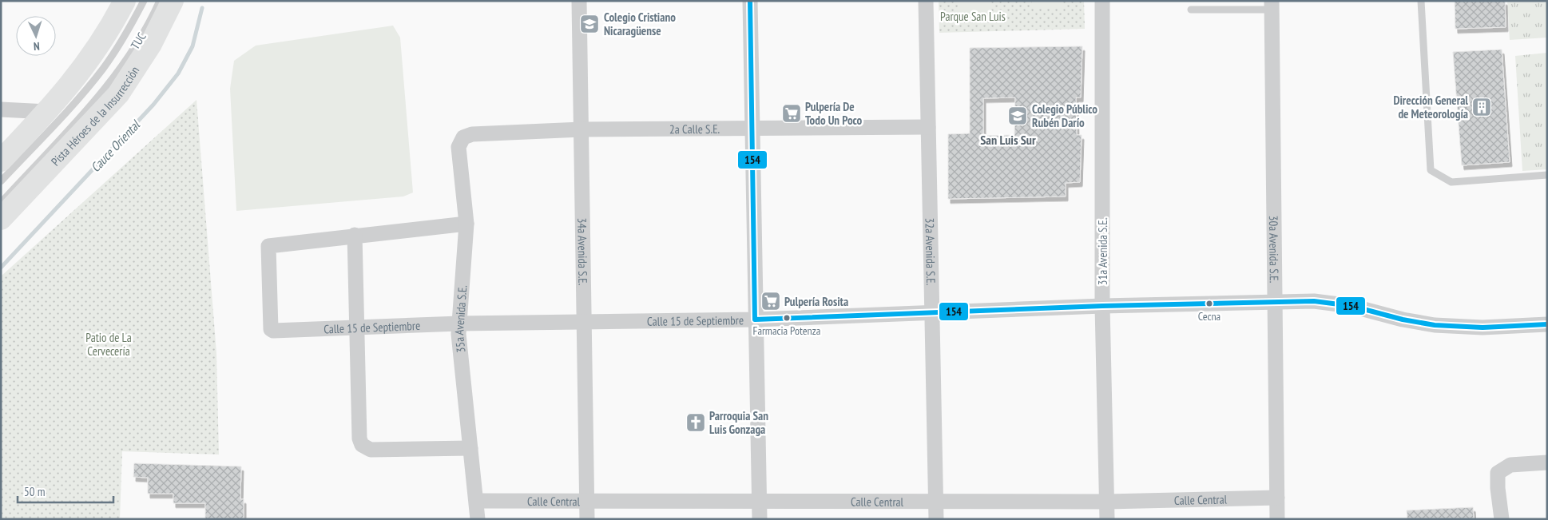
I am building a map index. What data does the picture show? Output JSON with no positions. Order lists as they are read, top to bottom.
{
  "streets": {
    "main road": ["Pista Héroes de la Insurrección"],
    "street": [
      "2a Calle S.E.",
      "30a Avenida S.E.",
      "34a Avenida S.E.",
      "32a Avenida S.E.",
      "31a Avenida S.E.",
      "35a Avenida S.E.",
      "Calle 15 de Septiembre",
      "Calle Central"
    ],
    "lane": ["TUC"]
  },
  "crossings": [
    ["2a Calle S.E.", "34a Avenida S.E."],
    ["2a Calle S.E.", "32a Avenida S.E."],
    ["2a Calle S.E.", "35a Avenida S.E."],
    ["30a Avenida S.E.", "Calle 15 de Septiembre"],
    ["30a Avenida S.E.", "Calle Central"],
    ["34a Avenida S.E.", "Calle 15 de Septiembre"],
    ["34a Avenida S.E.", "Calle Central"],
    ["32a Avenida S.E.", "Calle 15 de Septiembre"],
    ["32a Avenida S.E.", "Calle Central"],
    ["31a Avenida S.E.", "Calle 15 de Septiembre"],
    ["31a Avenida S.E.", "Calle Central"],
    ["35a Avenida S.E.", "Calle 15 de Septiembre"],
    ["35a Avenida S.E.", "Calle Central"]
  ],
  "districts": ["San Luis Sur"],
  "water": ["Cauce Oriental"],
  "parks": ["Parque San Luis", "Patio de La Cervecería"],
  "places": {
    "school or university": ["Colegio Cristiano Nicaragüense", "Colegio Público Rubén Darío"],
    "building": ["Dirección General de Meteorología"],
    "supermarket": ["Pulpería De Todo Un Poco", "Pulpería Rosita"],
    "other": ["Cecna", "Farmacia Potenza"],
    "church": ["Parroquia San Luis Gonzaga"]
  },
  "lines": ["transit line 154"],
  "scale_bar": "50 m",
  "north": "bottom"
}
